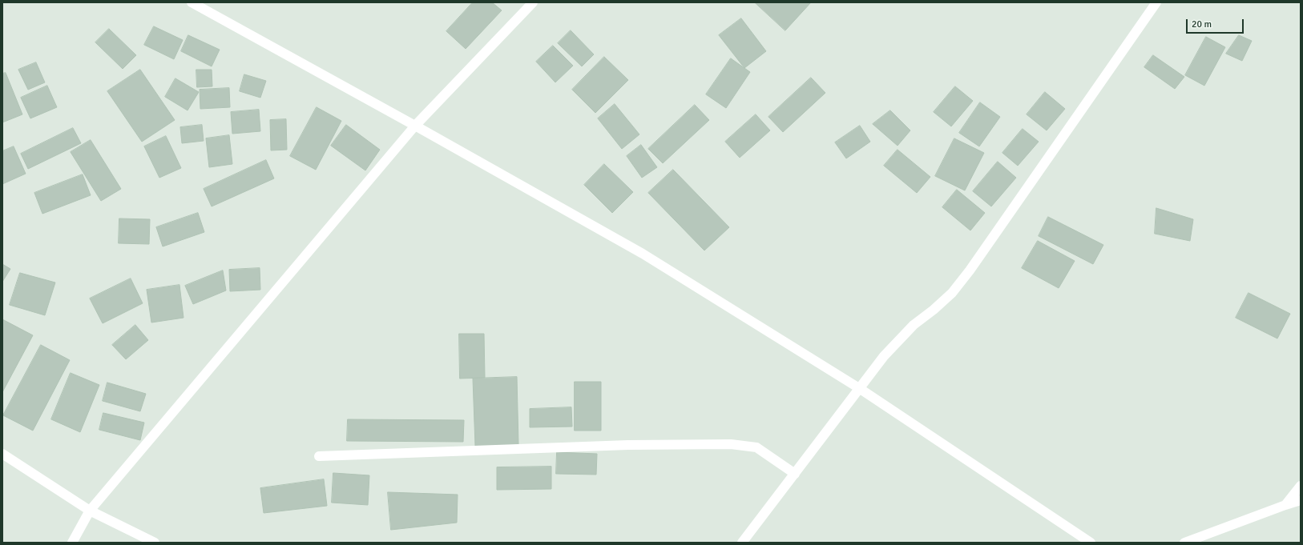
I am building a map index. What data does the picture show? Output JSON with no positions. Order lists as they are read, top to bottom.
{
  "scale_bar": "20 m"
}
